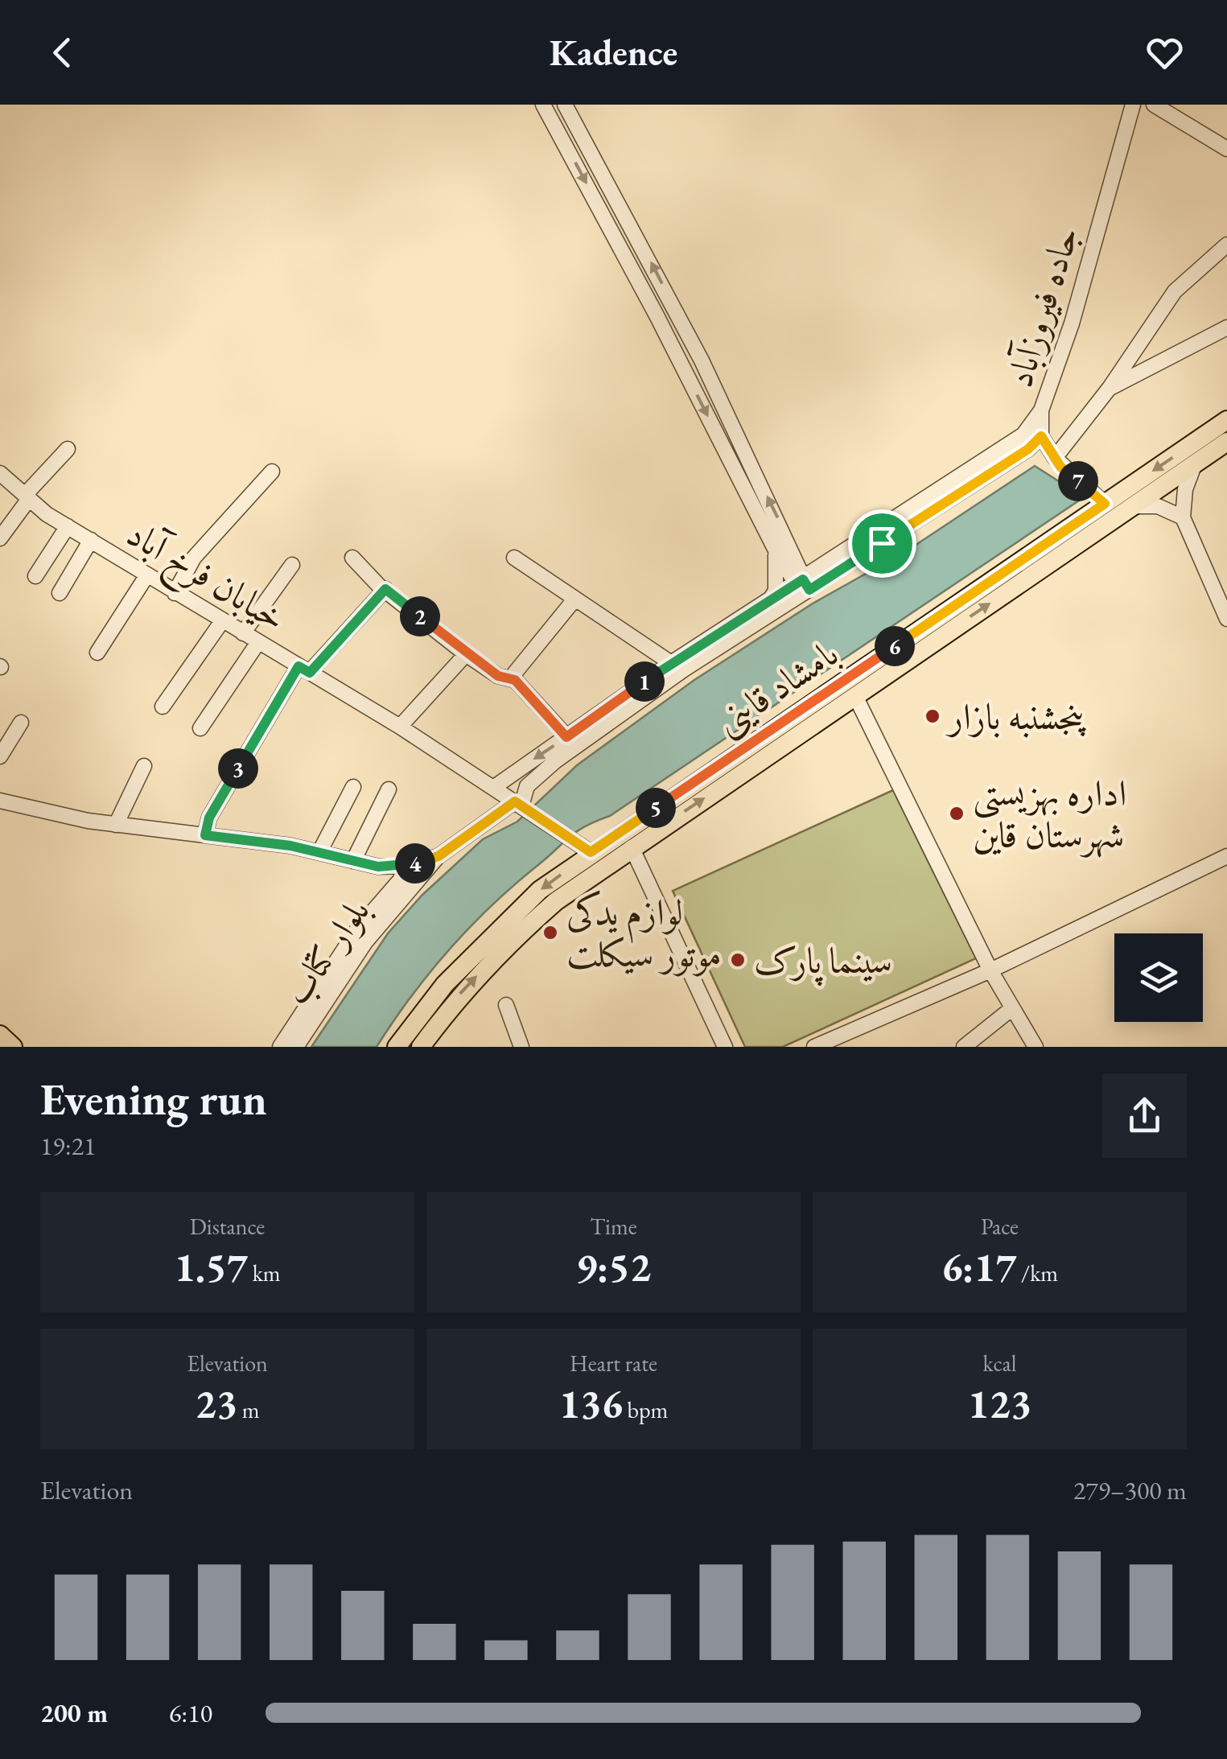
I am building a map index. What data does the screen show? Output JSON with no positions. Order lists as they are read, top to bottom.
{
  "streets": {
    "main road": ["بامشاد قاینی"],
    "street": ["جاده فیروزآباد", "خیابان فرخ آباد", "بلوار کتاب"]
  },
  "crossings": [
    ["جاده فیروزآباد", "بامشاد قاینی"],
    ["خیابان فرخ آباد", "بامشاد قاینی"]
  ],
  "places": [
    "پنجشنبه بازار",
    "اداره بهزیستی شهرستان قاین",
    "لوازم یدکی موتور سیکلت",
    "سینما پارک"
  ],
  "page": {
    "header": "Kadence",
    "pins": [
      "7",
      "2",
      "6",
      "1",
      "3",
      "5",
      "4"
    ],
    "heading": ["Evening run", "19:21"],
    "stats": [
      ["Distance", "1.57 km"],
      ["Time", "9:52"],
      ["Pace", "6:17 /km"],
      ["Elevation", "23 m"],
      ["Heart rate", "136 bpm"],
      ["kcal", "123"]
    ],
    "chart": ["Elevation", "279–300 m"],
    "list": [
      {
        "name": "200 m",
        "note": "6:10"
      }
    ]
  }
}
